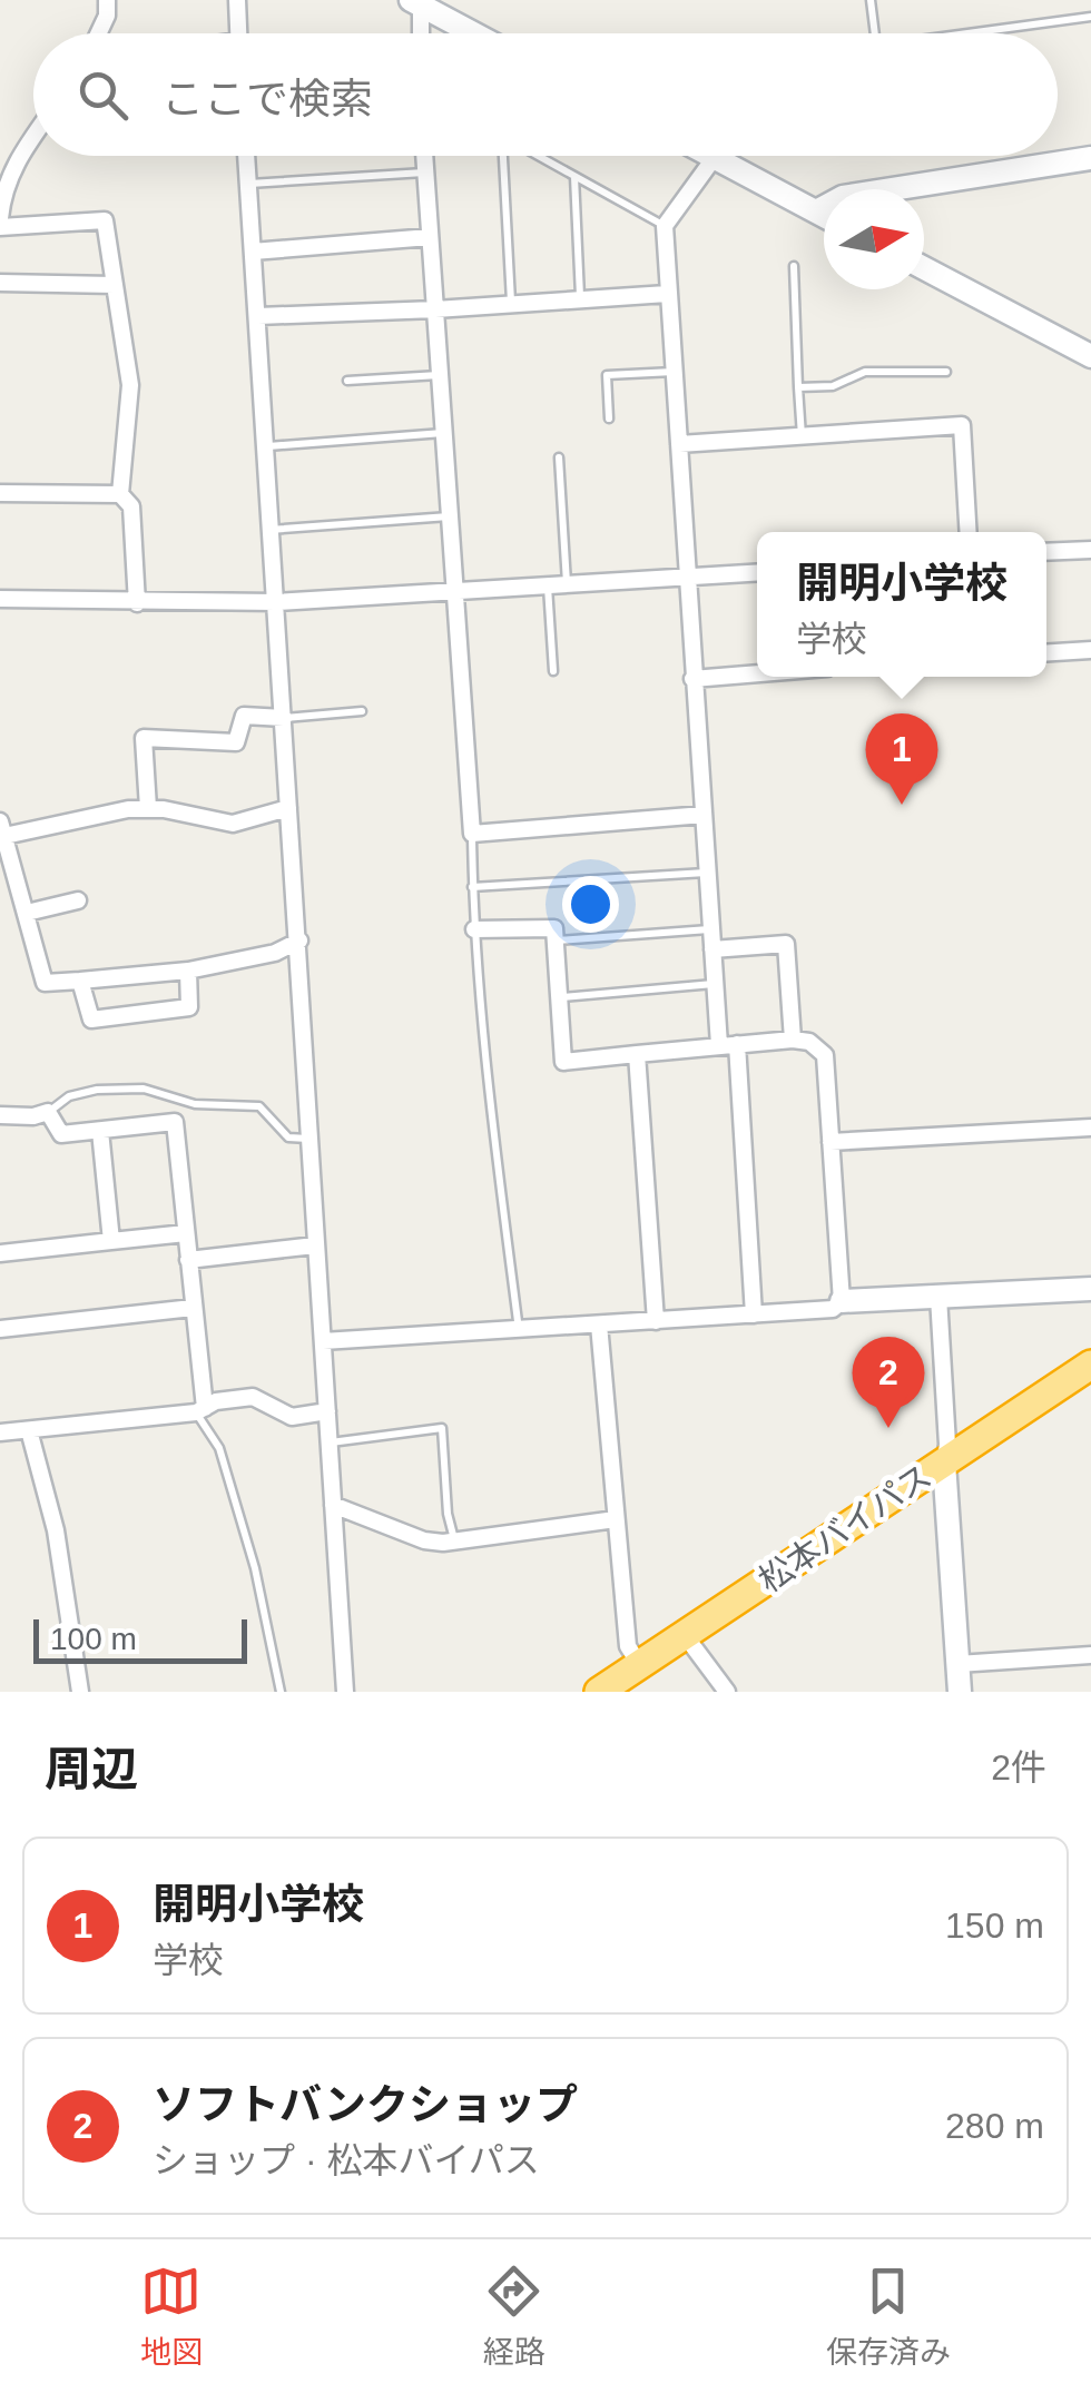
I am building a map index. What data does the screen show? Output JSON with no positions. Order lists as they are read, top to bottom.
{
  "streets": {
    "highway": ["松本バイパス"]
  },
  "scale_bar": "100 m",
  "north": "right",
  "page": {
    "search": "ここで検索",
    "popup": ["開明小学校", "学校"],
    "pins": ["1", "2"],
    "scale": "100 m",
    "heading": ["周辺", "2件"],
    "list": [
      {
        "mark": "1",
        "name": "開明小学校",
        "note": "学校",
        "value": "150 m"
      },
      {
        "mark": "2",
        "name": "ソフトバンクショップ",
        "note": "ショップ · 松本バイパス",
        "value": "280 m"
      }
    ],
    "nav": ["地図", "経路", "保存済み"]
  }
}
